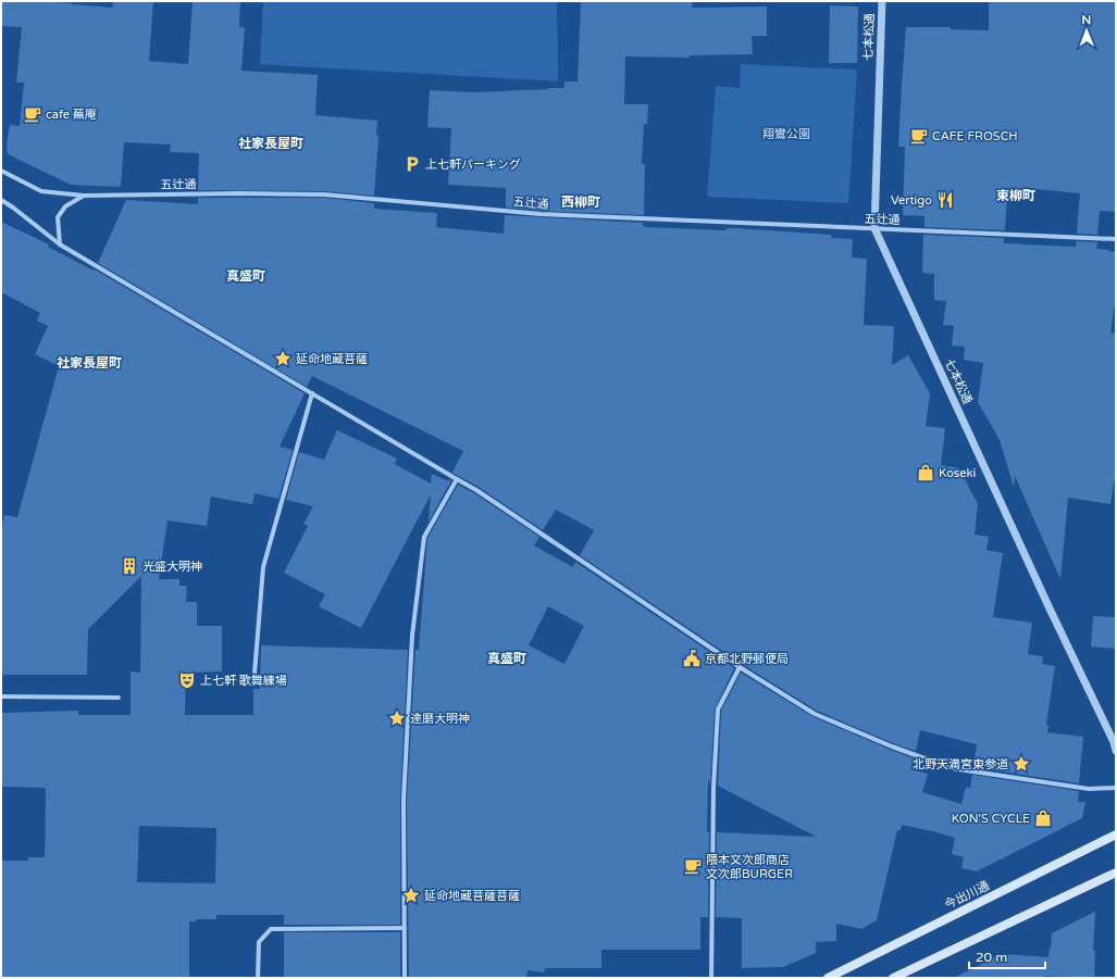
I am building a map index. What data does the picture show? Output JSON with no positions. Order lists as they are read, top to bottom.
{
  "streets": {
    "main road": ["今出川通"],
    "street": ["七本松通", "五辻通"]
  },
  "crossings": [
    ["七本松通", "五辻通"]
  ],
  "districts": [
    "社家長屋町",
    "東柳町",
    "西柳町",
    "真盛町",
    "社家長屋町",
    "真盛町"
  ],
  "parks": ["翔鸞公園"],
  "places": {
    "cafe": ["cafe 蕪庵", "CAFE FROSCH", "隈本文次郎商店 文次郎BURGER"],
    "parking": ["上七軒パーキング"],
    "restaurant": ["Vertigo"],
    "place": [
      "延命地蔵菩薩",
      "達磨大明神",
      "北野天満宮東参道",
      "延命地蔵菩薩菩薩"
    ],
    "shop": ["Koseki", "KON'S CYCLE"],
    "building": ["光盛大明神"],
    "public building": ["京都北野郵便局"],
    "theatre": ["上七軒 歌舞練場"]
  },
  "scale_bar": "20 m",
  "north": "top"
}
